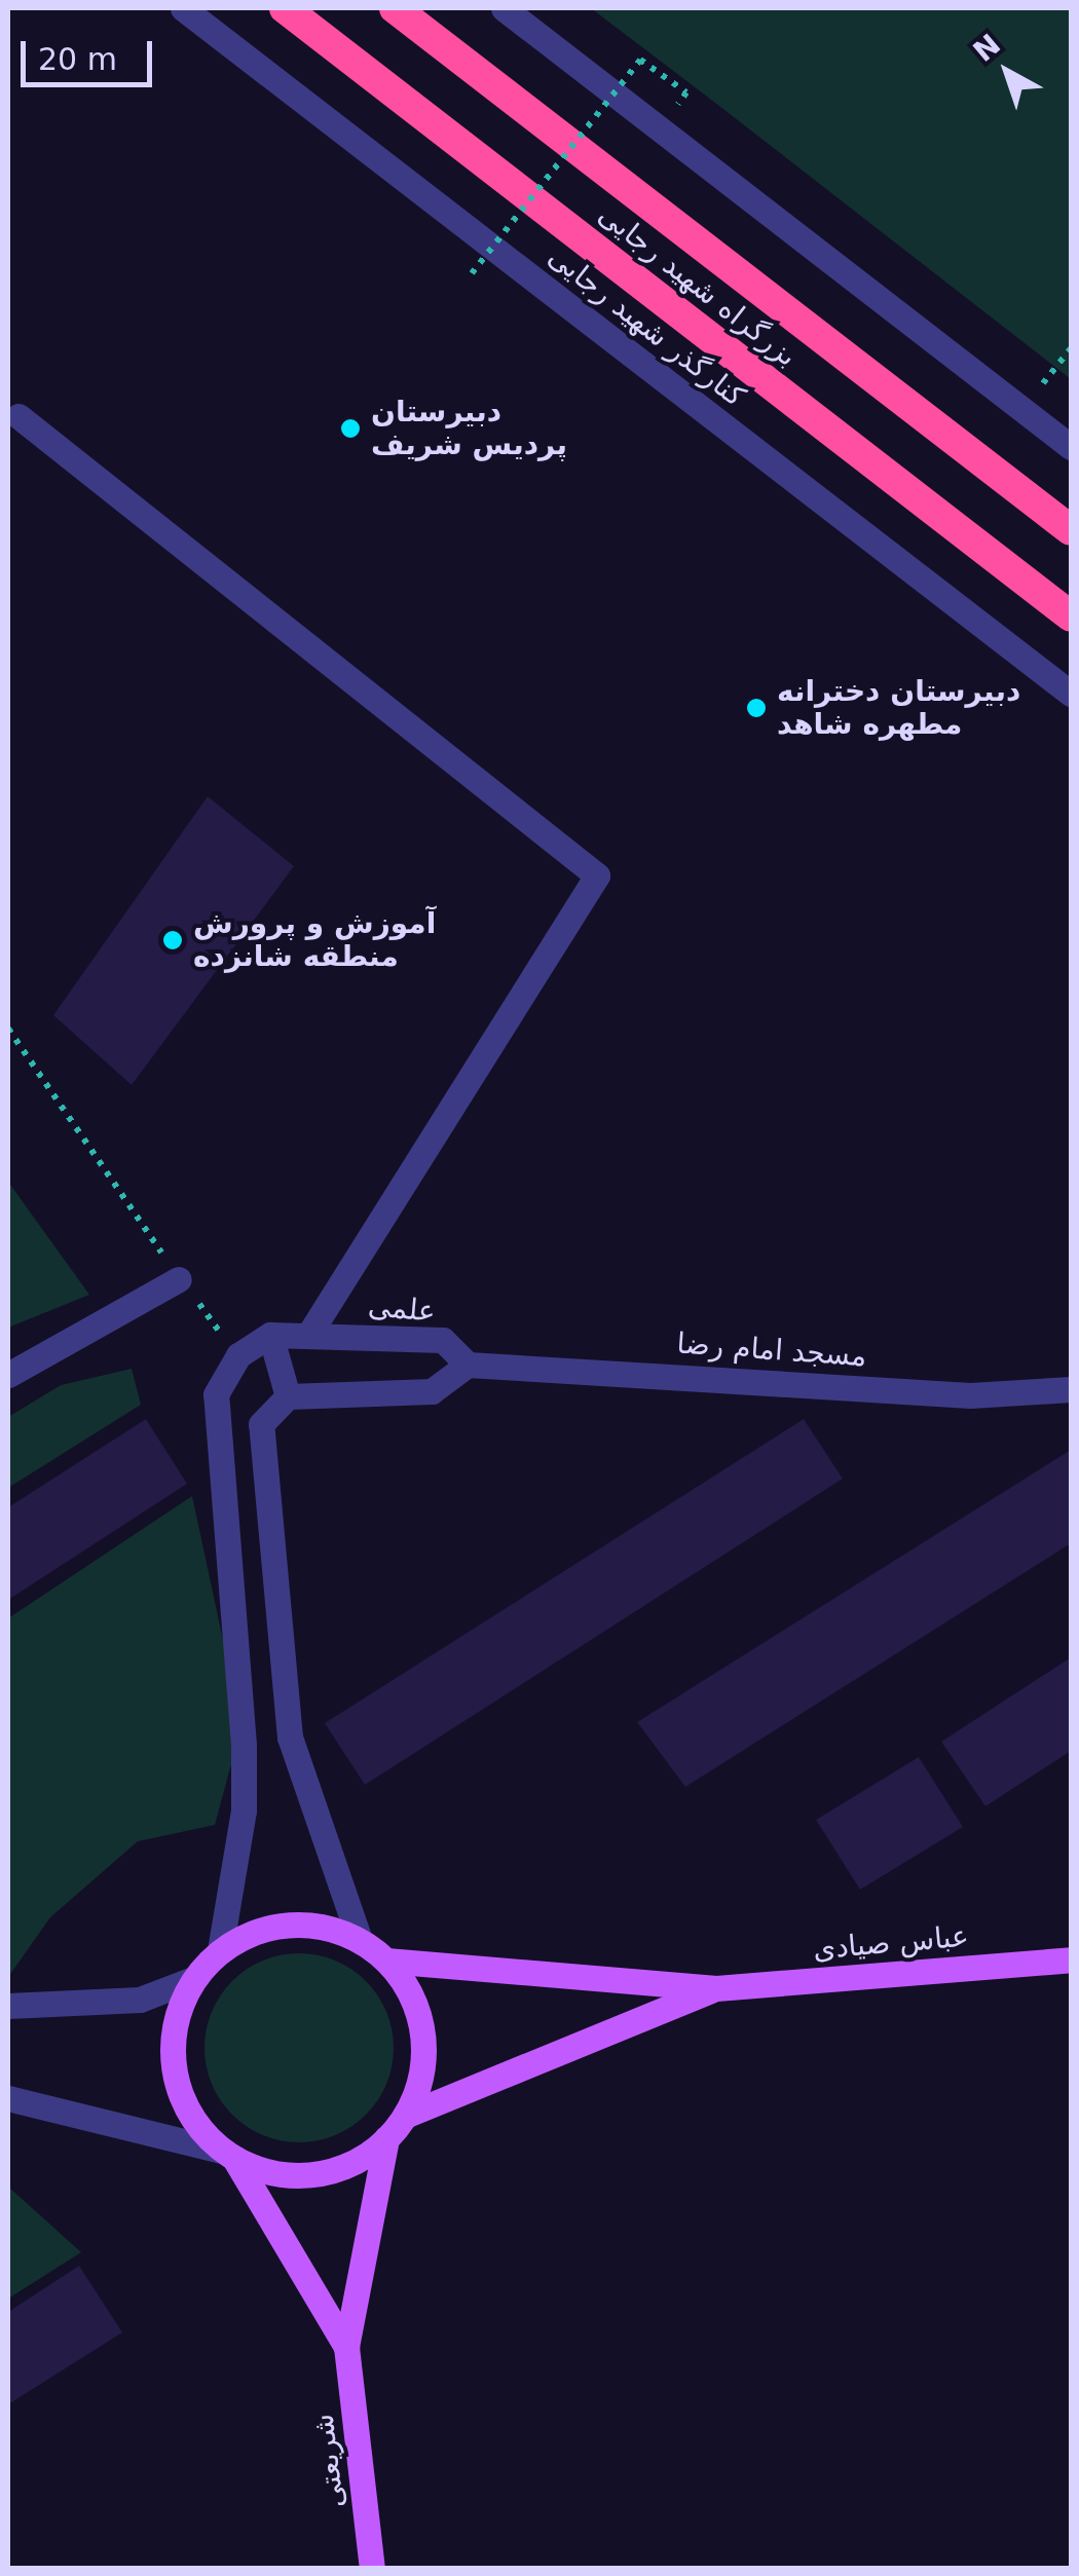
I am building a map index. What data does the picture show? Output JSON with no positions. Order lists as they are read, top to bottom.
{
  "streets": {
    "highway": ["بزرگراه شهید رجایی"],
    "main road": ["عباس صیادی", "شریعتی"],
    "street": ["کنارگذر شهید رجایی", "علمی", "مسجد امام رضا"]
  },
  "crossings": [
    ["علمی", "مسجد امام رضا"],
    ["عباس صیادی", "شریعتی"]
  ],
  "places": ["دبیرستان پردیس شریف", "دبیرستان دخترانه مطهره شاهد", "آموزش و پرورش منطقه شانزده"],
  "scale_bar": "20 m",
  "north": "top left"
}
